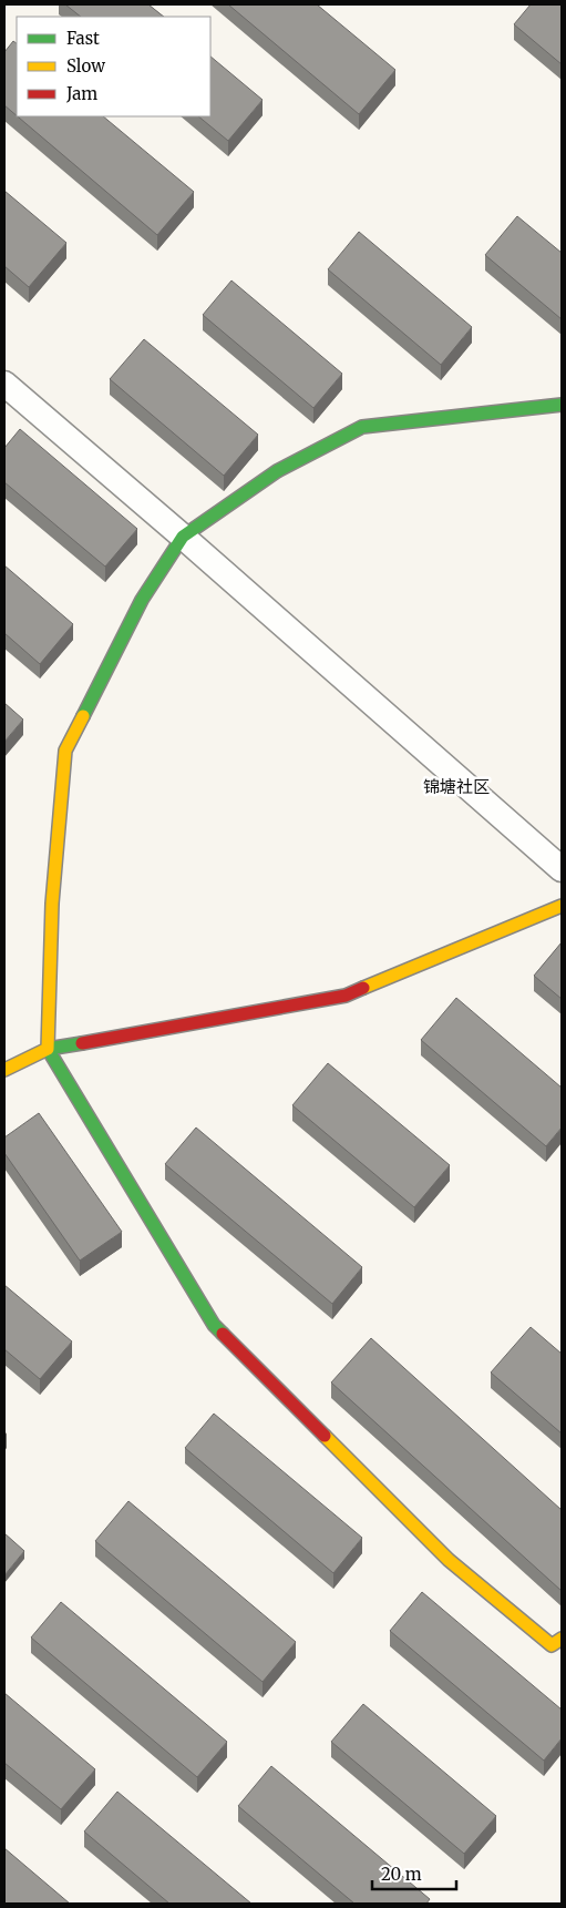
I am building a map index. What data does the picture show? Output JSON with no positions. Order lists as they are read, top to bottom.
{
  "districts": ["锦塘社区"],
  "legend": ["Fast", "Slow", "Jam"],
  "scale_bar": "20 m"
}
